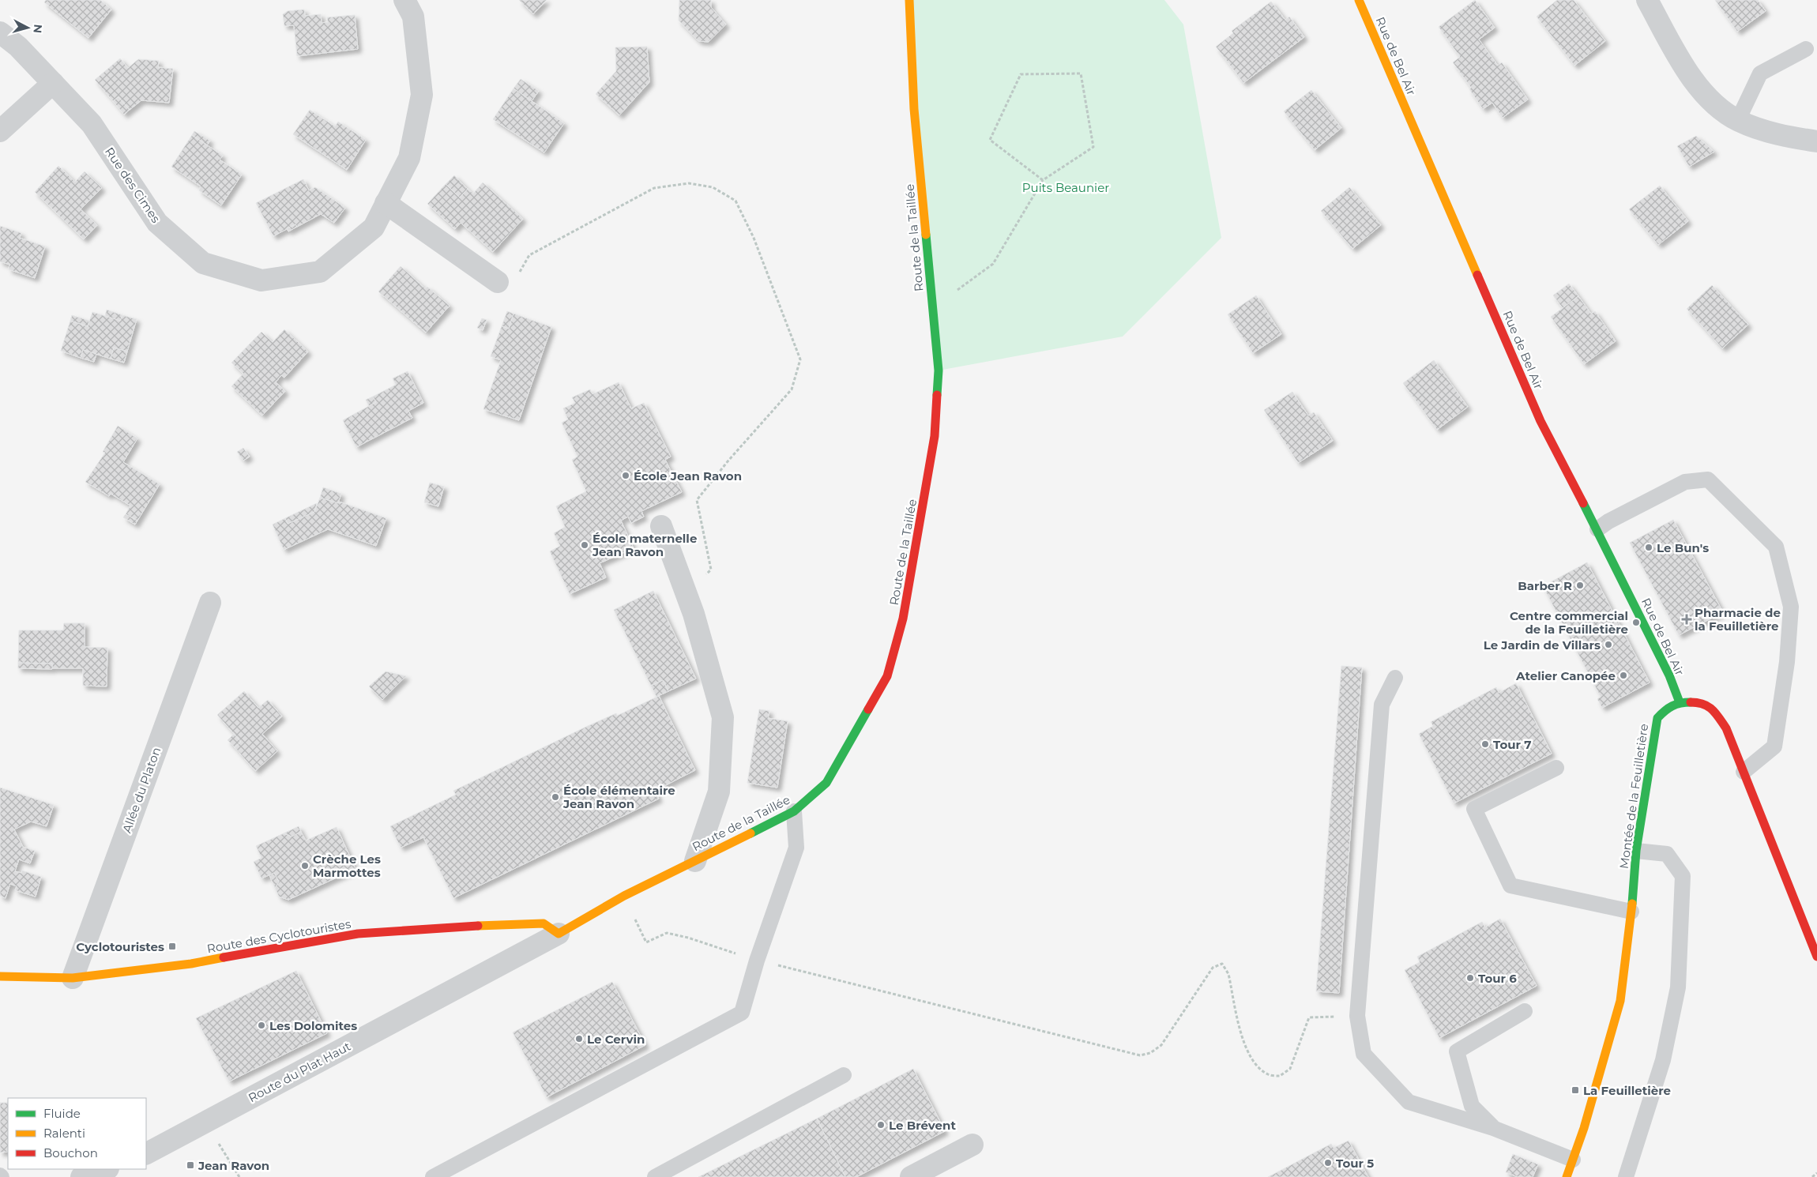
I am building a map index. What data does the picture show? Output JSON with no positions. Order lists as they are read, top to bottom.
{
  "streets": {
    "street": [
      "Rue de Bel Air",
      "Rue des Cimes",
      "Route de la Taillée",
      "Allée du Platon",
      "Montée de la Feuilletière",
      "Route des Cyclotouristes",
      "Route du Plat Haut"
    ]
  },
  "crossings": [
    ["Rue de Bel Air", "Montée de la Feuilletière"],
    ["Route de la Taillée", "Route des Cyclotouristes"],
    ["Route de la Taillée", "Route du Plat Haut"],
    ["Allée du Platon", "Route des Cyclotouristes"],
    ["Route des Cyclotouristes", "Route du Plat Haut"]
  ],
  "parks": ["Puits Beaunier"],
  "places": {
    "other": [
      "École Jean Ravon",
      "École maternelle Jean Ravon",
      "Le Bun's",
      "Barber R",
      "Centre commercial de la Feuilletière",
      "Le Jardin de Villars",
      "Atelier Canopée",
      "Tour 7",
      "École élémentaire Jean Ravon",
      "Crèche Les Marmottes",
      "Tour 6",
      "Les Dolomites",
      "Le Cervin",
      "Le Brévent",
      "Tour 5"
    ],
    "health": ["Pharmacie de la Feuilletière"],
    "transit": ["Cyclotouristes", "La Feuilletière", "Jean Ravon"]
  },
  "legend": ["Fluide", "Ralenti", "Bouchon"],
  "north": "right"
}
